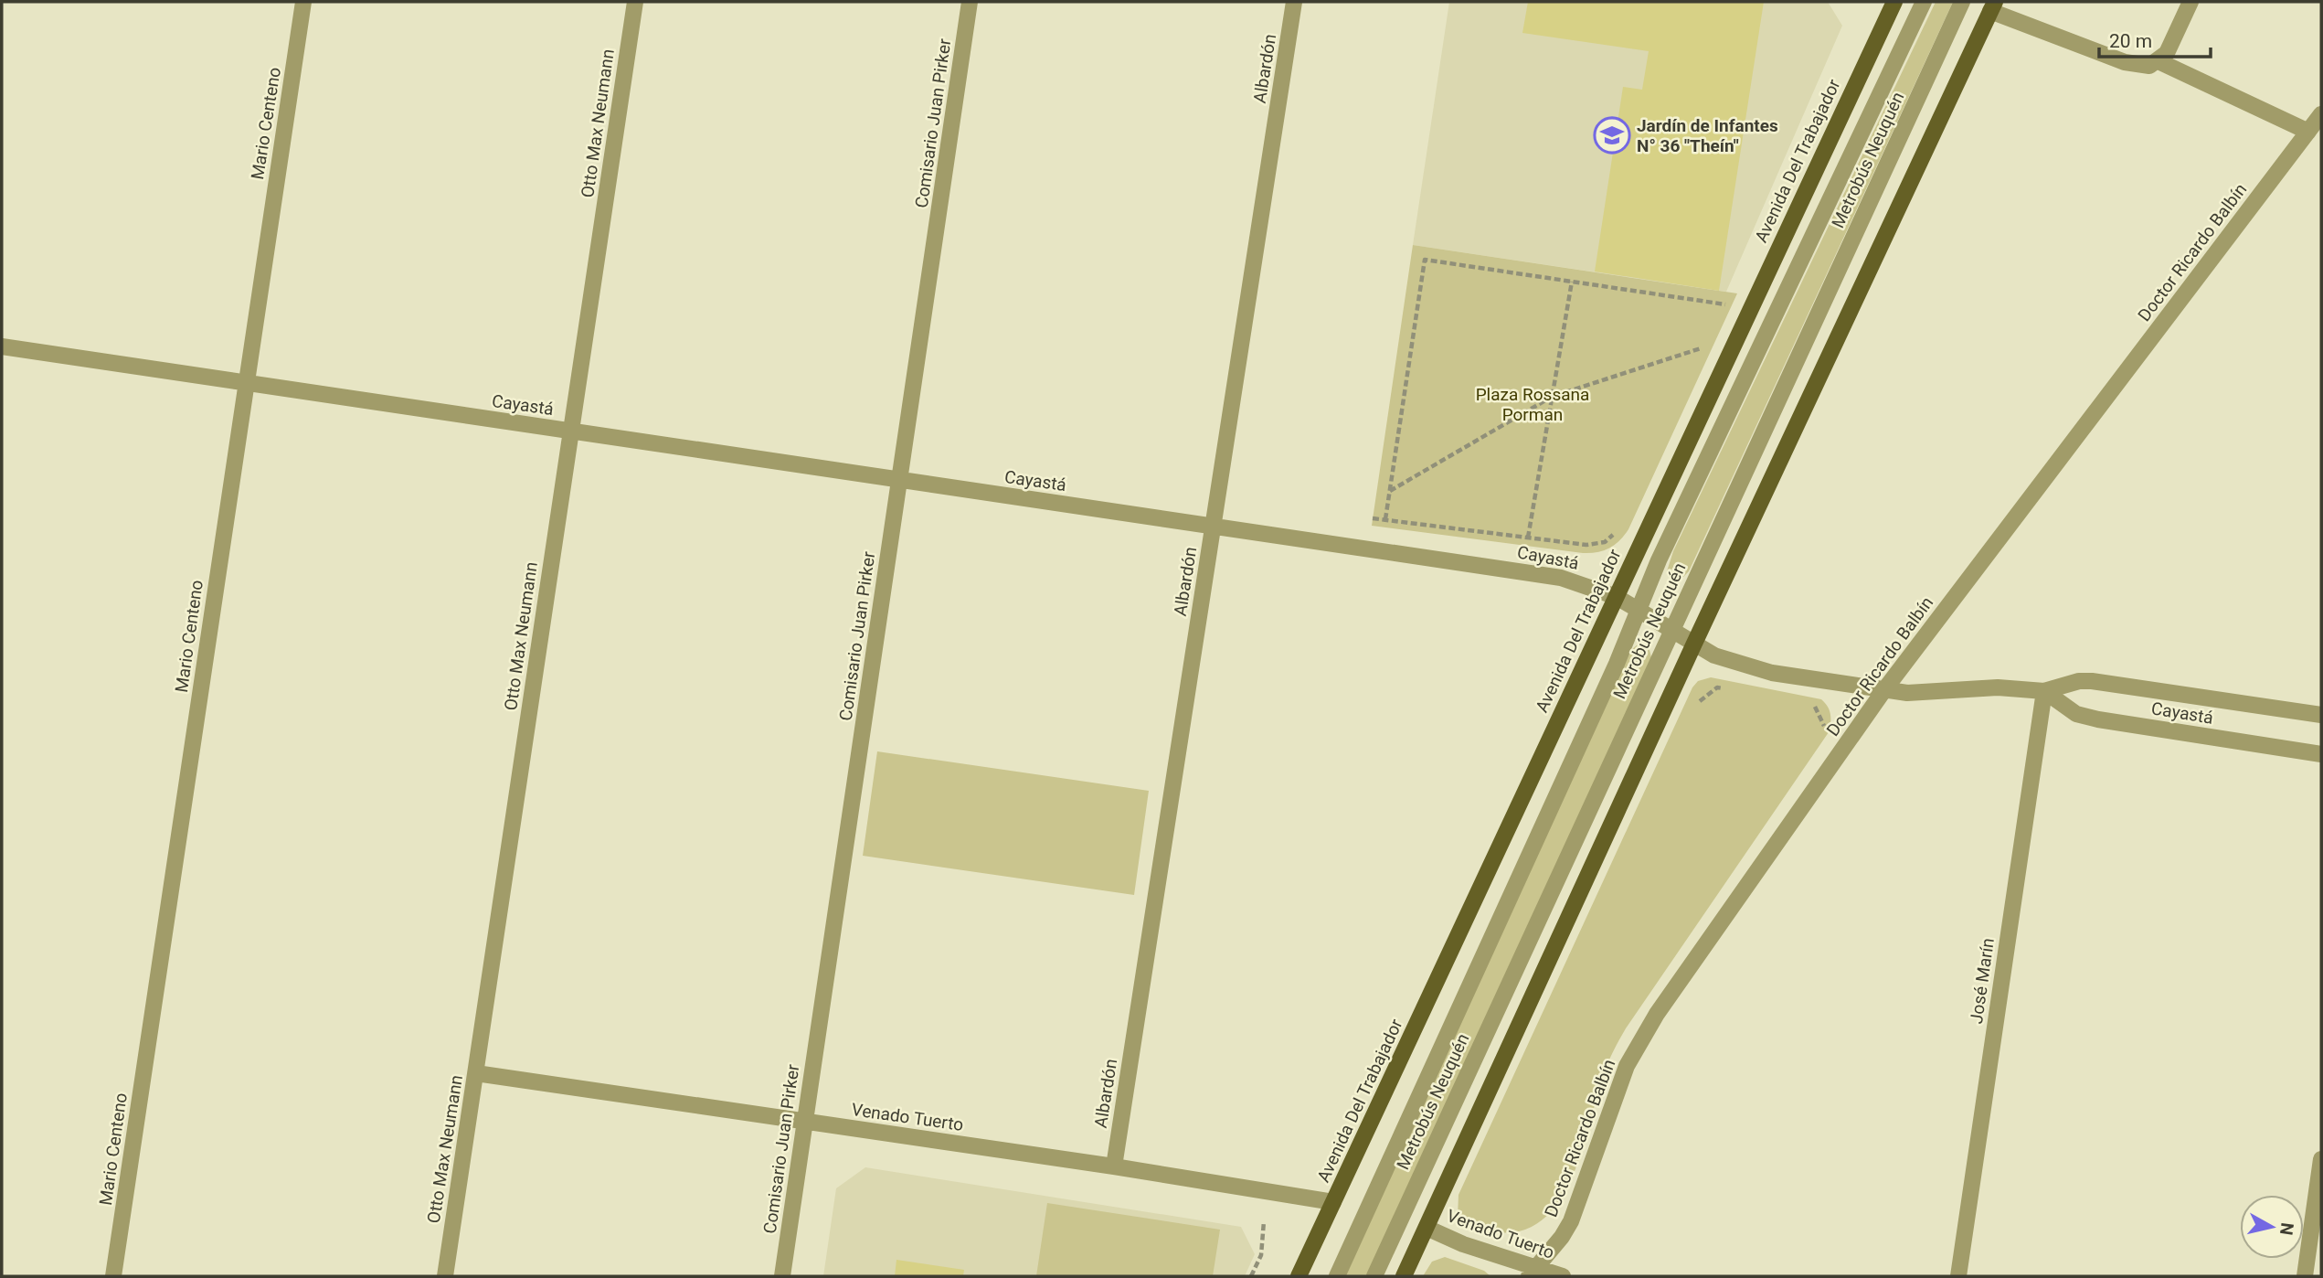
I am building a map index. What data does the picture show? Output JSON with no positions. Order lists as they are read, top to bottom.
{
  "streets": {
    "main road": ["Avenida Del Trabajador"],
    "street": [
      "Albardón",
      "Mario Centeno",
      "Otto Max Neumann",
      "Comisario Juan Pirker",
      "Metrobús Neuquén",
      "Doctor Ricardo Balbín",
      "Cayastá",
      "José Marín",
      "Venado Tuerto"
    ]
  },
  "crossings": [
    ["Albardón", "Cayastá"],
    ["Albardón", "Venado Tuerto"],
    ["Mario Centeno", "Cayastá"],
    ["Otto Max Neumann", "Cayastá"],
    ["Otto Max Neumann", "Venado Tuerto"],
    ["Comisario Juan Pirker", "Cayastá"],
    ["Comisario Juan Pirker", "Venado Tuerto"],
    ["Metrobús Neuquén", "Cayastá"],
    ["Avenida Del Trabajador", "Cayastá"],
    ["Avenida Del Trabajador", "Venado Tuerto"],
    ["Doctor Ricardo Balbín", "Cayastá"],
    ["Doctor Ricardo Balbín", "Venado Tuerto"],
    ["Cayastá", "José Marín"]
  ],
  "parks": ["Plaza Rossana Porman"],
  "places": {
    "school or university": ["Jardín de Infantes N° 36 \"Theín\""]
  },
  "scale_bar": "20 m",
  "north": "right"
}
